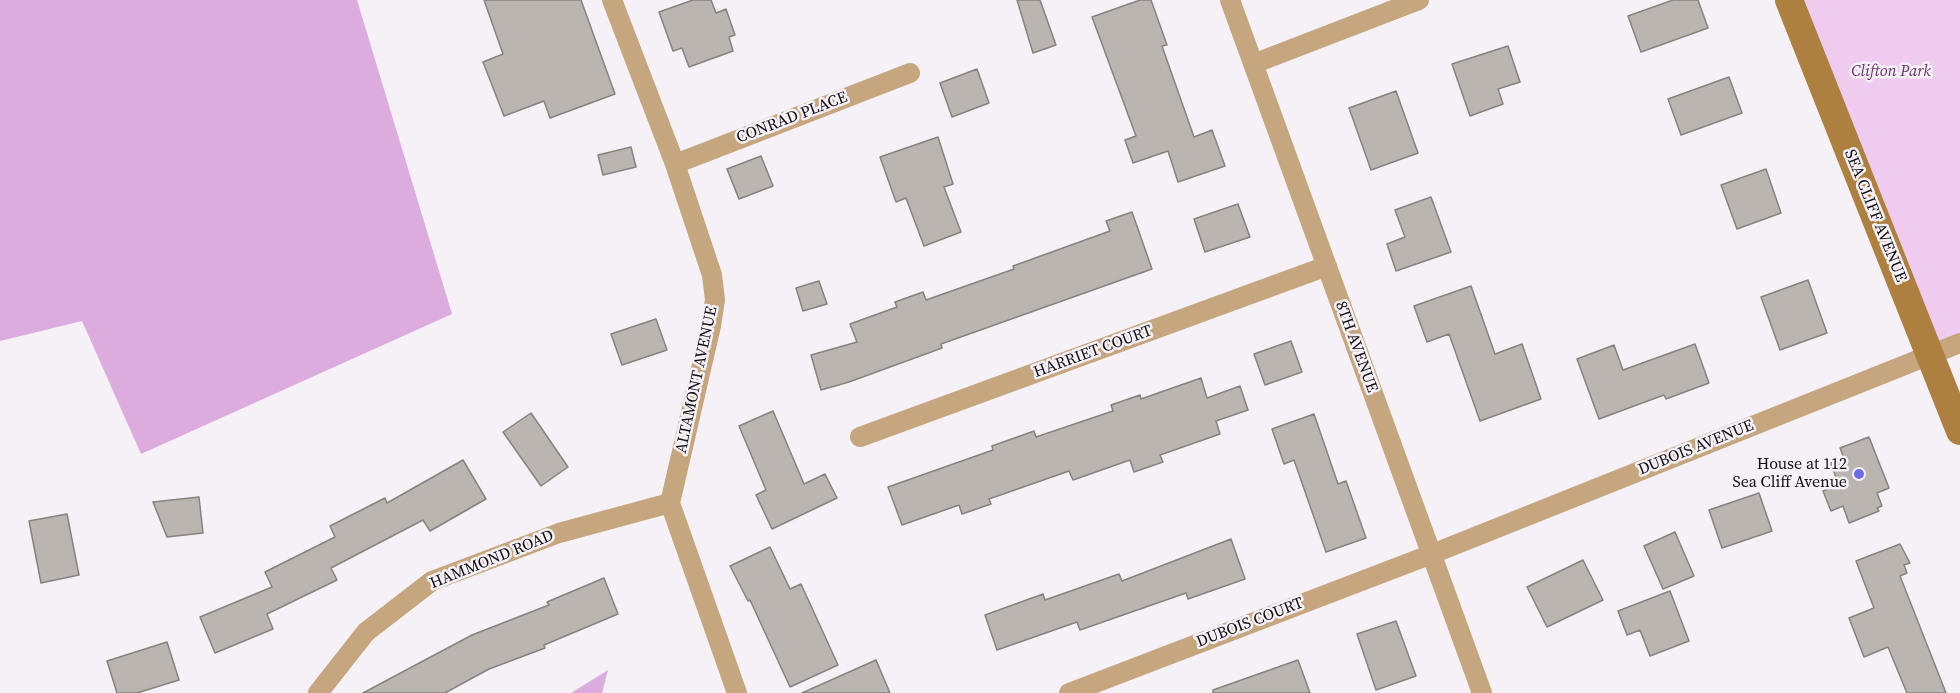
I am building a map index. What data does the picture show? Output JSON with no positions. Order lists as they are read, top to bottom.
{
  "streets": {
    "street": [
      "CONRAD PLACE",
      "SEA CLIFF AVENUE",
      "8TH AVENUE",
      "HARRIET COURT",
      "ALTAMONT AVENUE",
      "DUBOIS AVENUE",
      "HAMMOND ROAD",
      "DUBOIS COURT"
    ]
  },
  "crossings": [
    ["CONRAD PLACE", "ALTAMONT AVENUE"],
    ["SEA CLIFF AVENUE", "DUBOIS AVENUE"],
    ["8TH AVENUE", "HARRIET COURT"],
    ["8TH AVENUE", "DUBOIS AVENUE"],
    ["8TH AVENUE", "DUBOIS COURT"],
    ["ALTAMONT AVENUE", "HAMMOND ROAD"],
    ["DUBOIS AVENUE", "DUBOIS COURT"]
  ],
  "parks": ["Clifton Park"],
  "places": ["House at 112 Sea Cliff Avenue"]
}
